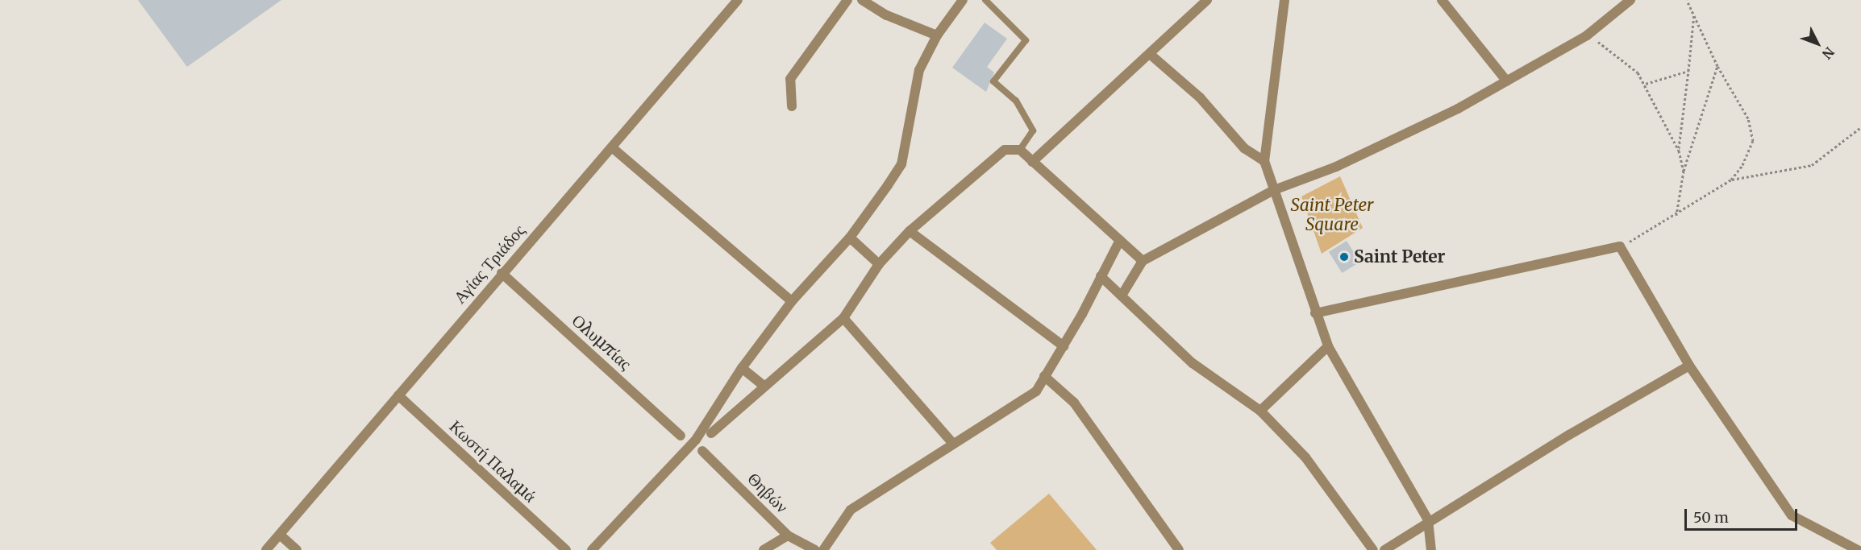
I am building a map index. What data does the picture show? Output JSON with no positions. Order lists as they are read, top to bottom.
{
  "streets": {
    "street": [
      "Αγίας Τριάδος",
      "Ολυμπίας",
      "Κωστή Παλαμά",
      "Θηβών"
    ]
  },
  "crossings": [
    ["Αγίας Τριάδος", "Ολυμπίας"],
    ["Αγίας Τριάδος", "Κωστή Παλαμά"]
  ],
  "parks": ["Saint Peter Square"],
  "places": ["Saint Peter"],
  "scale_bar": "50 m",
  "north": "bottom right"
}
